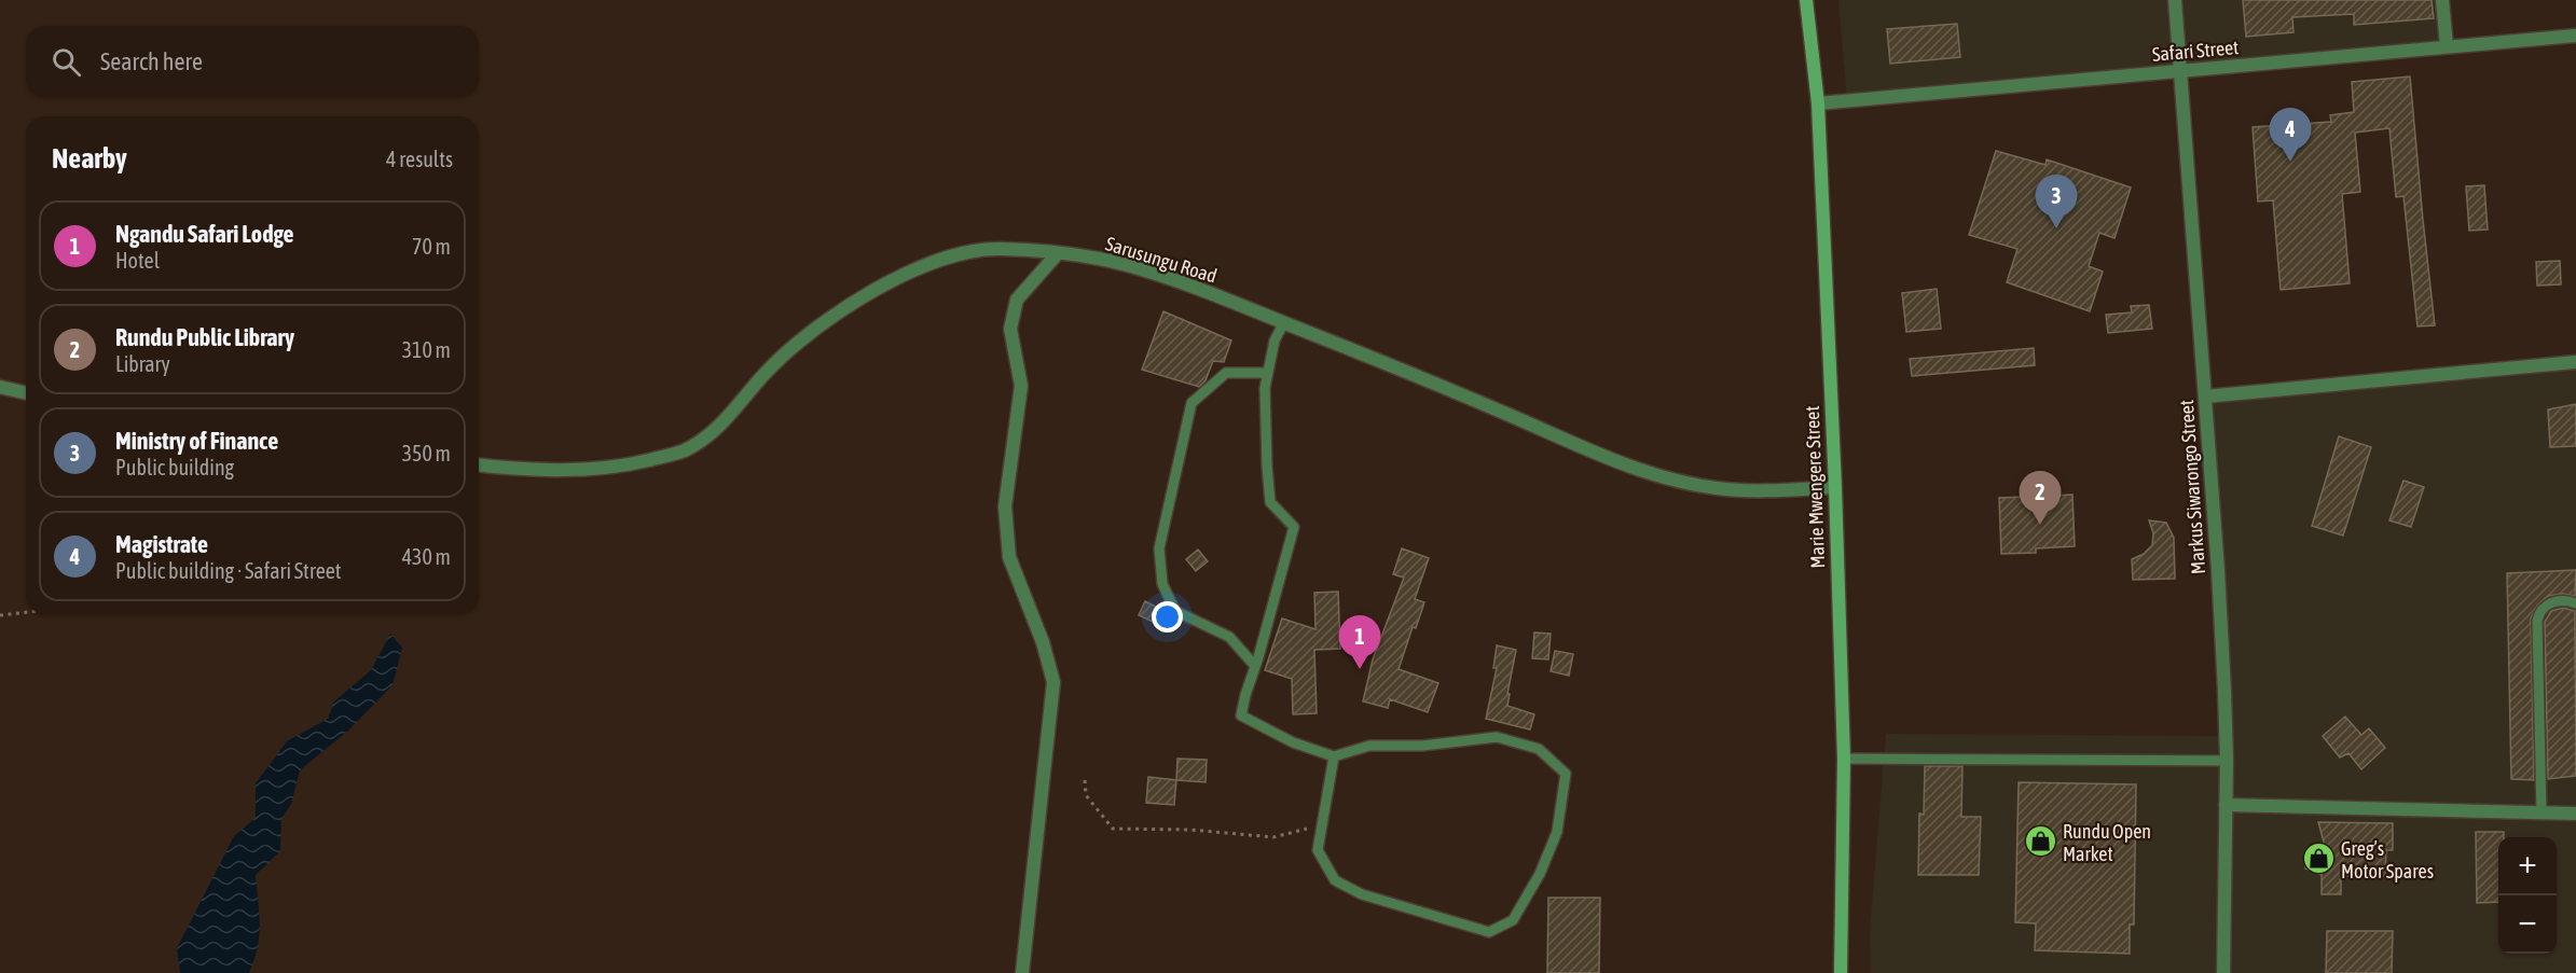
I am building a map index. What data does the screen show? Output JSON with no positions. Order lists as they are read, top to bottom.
{
  "streets": {
    "main road": ["Marie Mwengere Street"],
    "street": ["Safari Street", "Sarusungu Road", "Markus Siwarongo Street"]
  },
  "crossings": [
    ["Safari Street", "Marie Mwengere Street"],
    ["Safari Street", "Markus Siwarongo Street"],
    ["Sarusungu Road", "Marie Mwengere Street"]
  ],
  "places": {
    "shop": ["Rundu Open Market", "Greg’s Motor Spares"]
  },
  "page": {
    "search": "Search here",
    "pins": [
      "4",
      "3",
      "2",
      "1"
    ],
    "heading": ["Nearby", "4 results"],
    "list": [
      {
        "mark": "1",
        "name": "Ngandu Safari Lodge",
        "note": "Hotel",
        "value": "70 m"
      },
      {
        "mark": "2",
        "name": "Rundu Public Library",
        "note": "Library",
        "value": "310 m"
      },
      {
        "mark": "3",
        "name": "Ministry of Finance",
        "note": "Public building",
        "value": "350 m"
      },
      {
        "mark": "4",
        "name": "Magistrate",
        "note": "Public building · Safari Street",
        "value": "430 m"
      }
    ],
    "map_buttons": ["+", "−"]
  }
}
